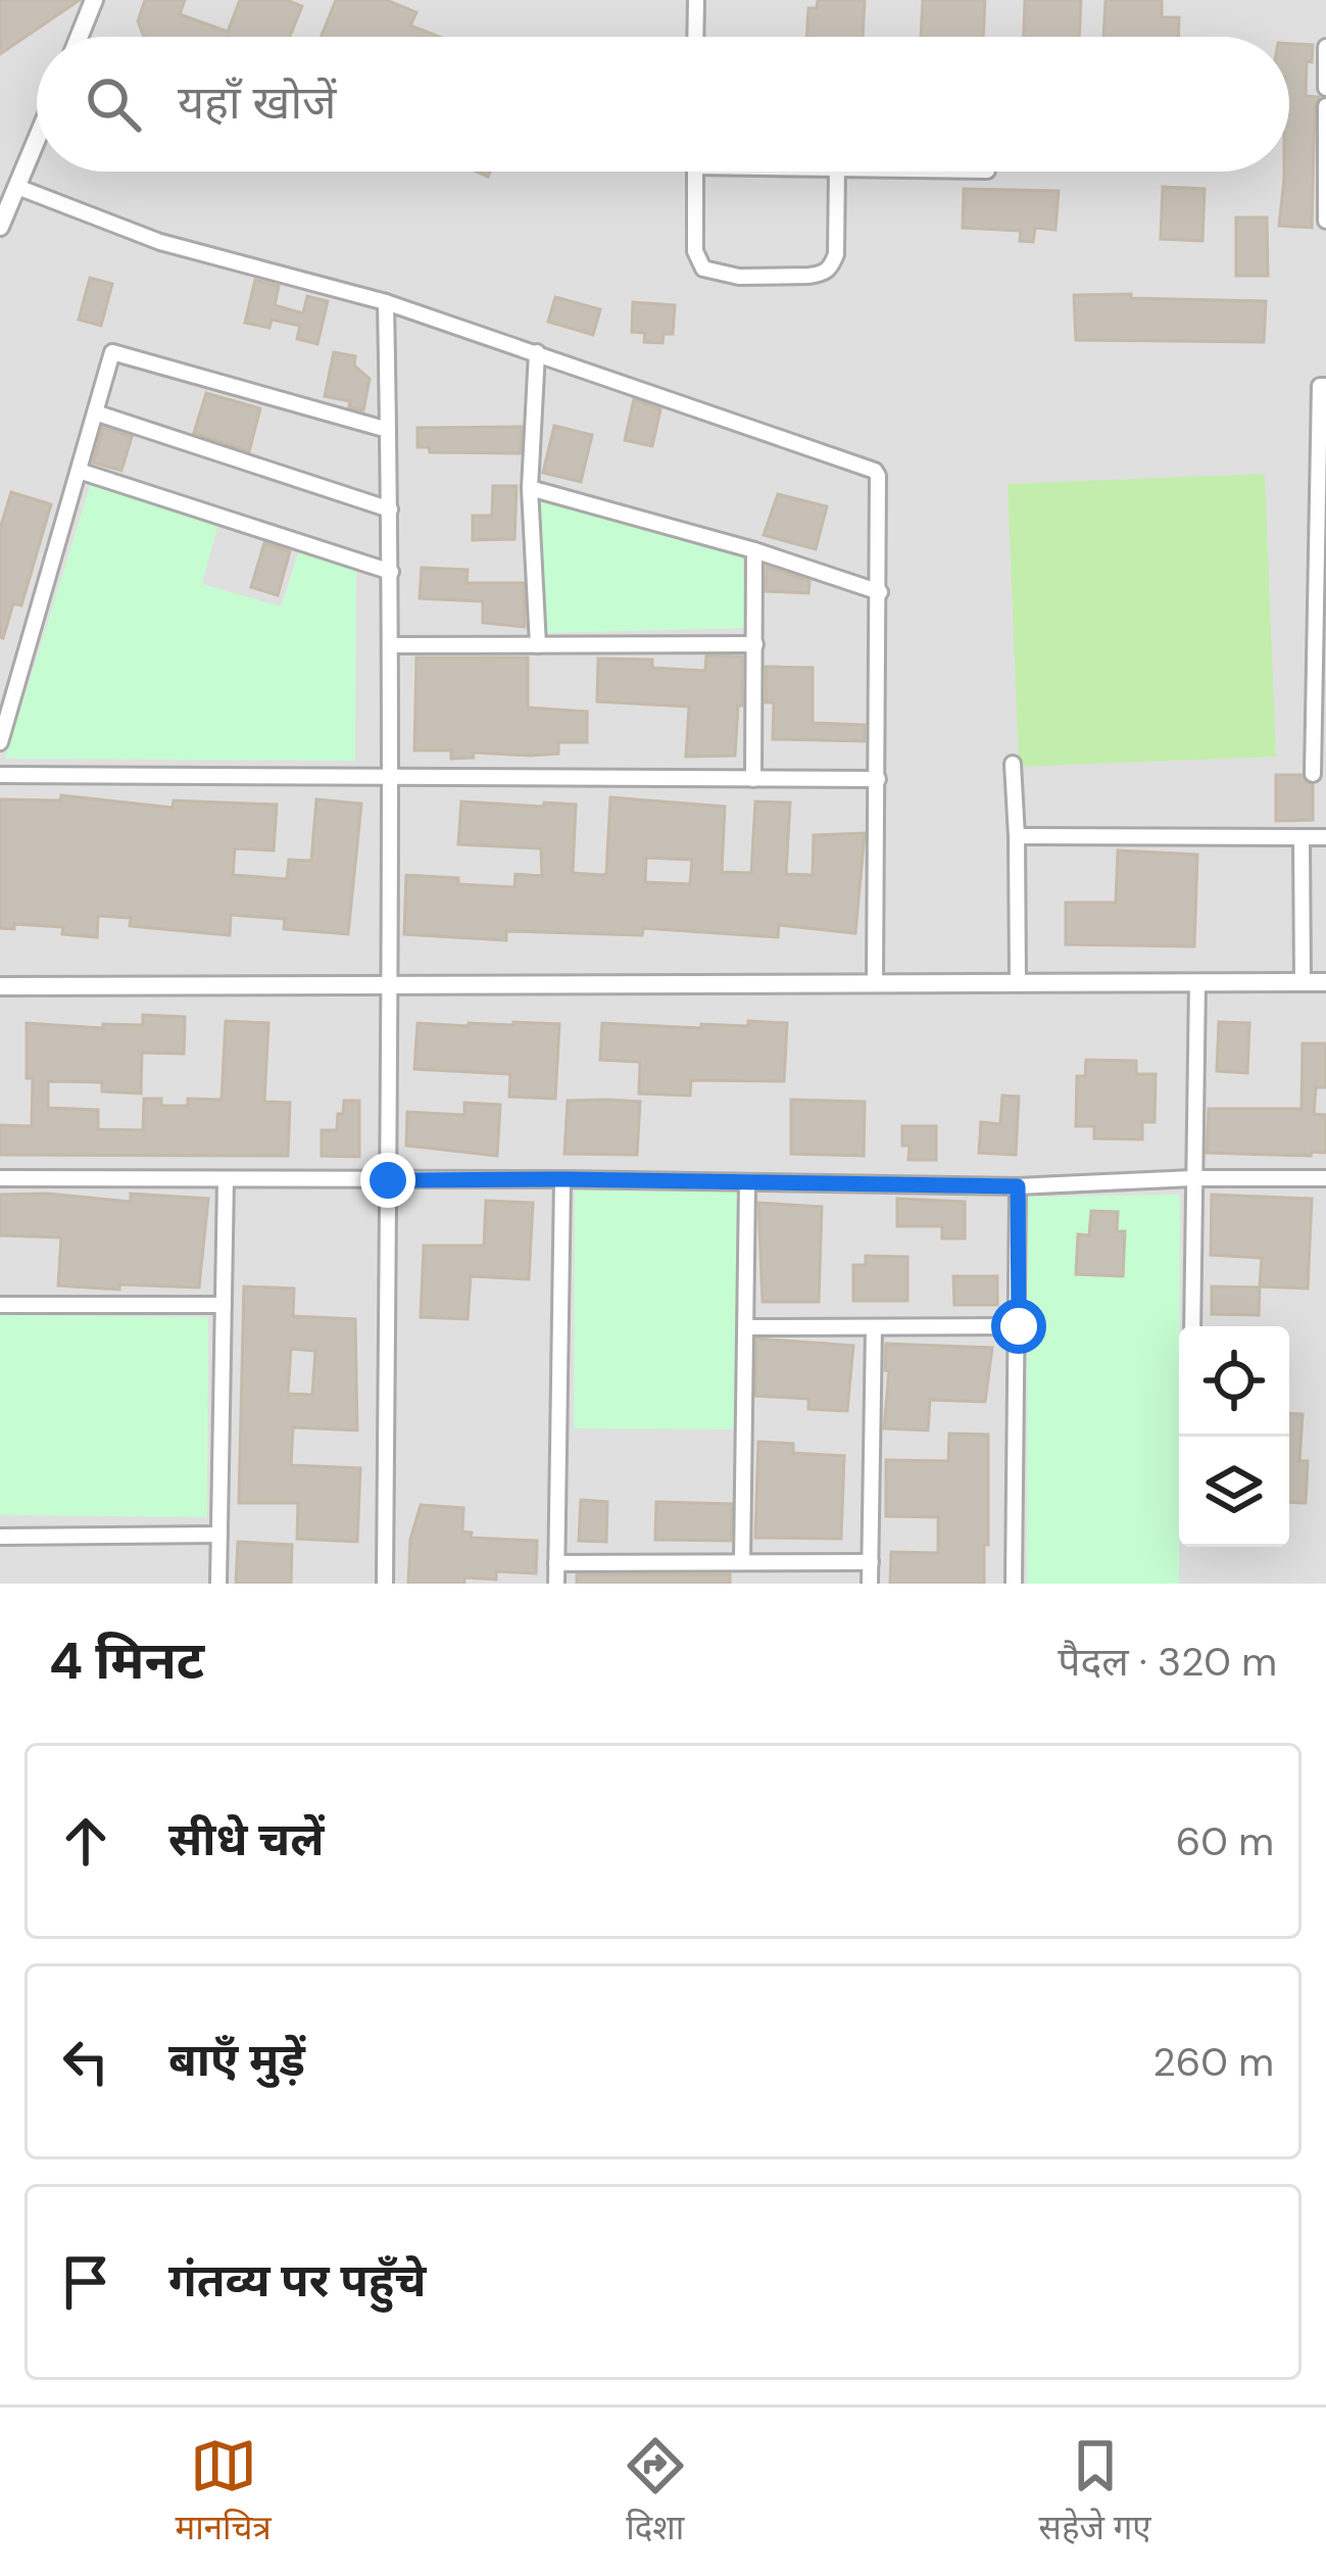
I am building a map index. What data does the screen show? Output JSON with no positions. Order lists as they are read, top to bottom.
{
  "page": {
    "search": "यहाँ खोजें",
    "heading": ["4 मिनट", "पैदल · 320 m"],
    "list": [
      ["सीधे चलें", "60 m"],
      ["बाएँ मुड़ें", "260 m"],
      "गंतव्य पर पहुँचे"
    ],
    "nav": ["मानचित्र", "दिशा", "सहेजे गए"]
  }
}
